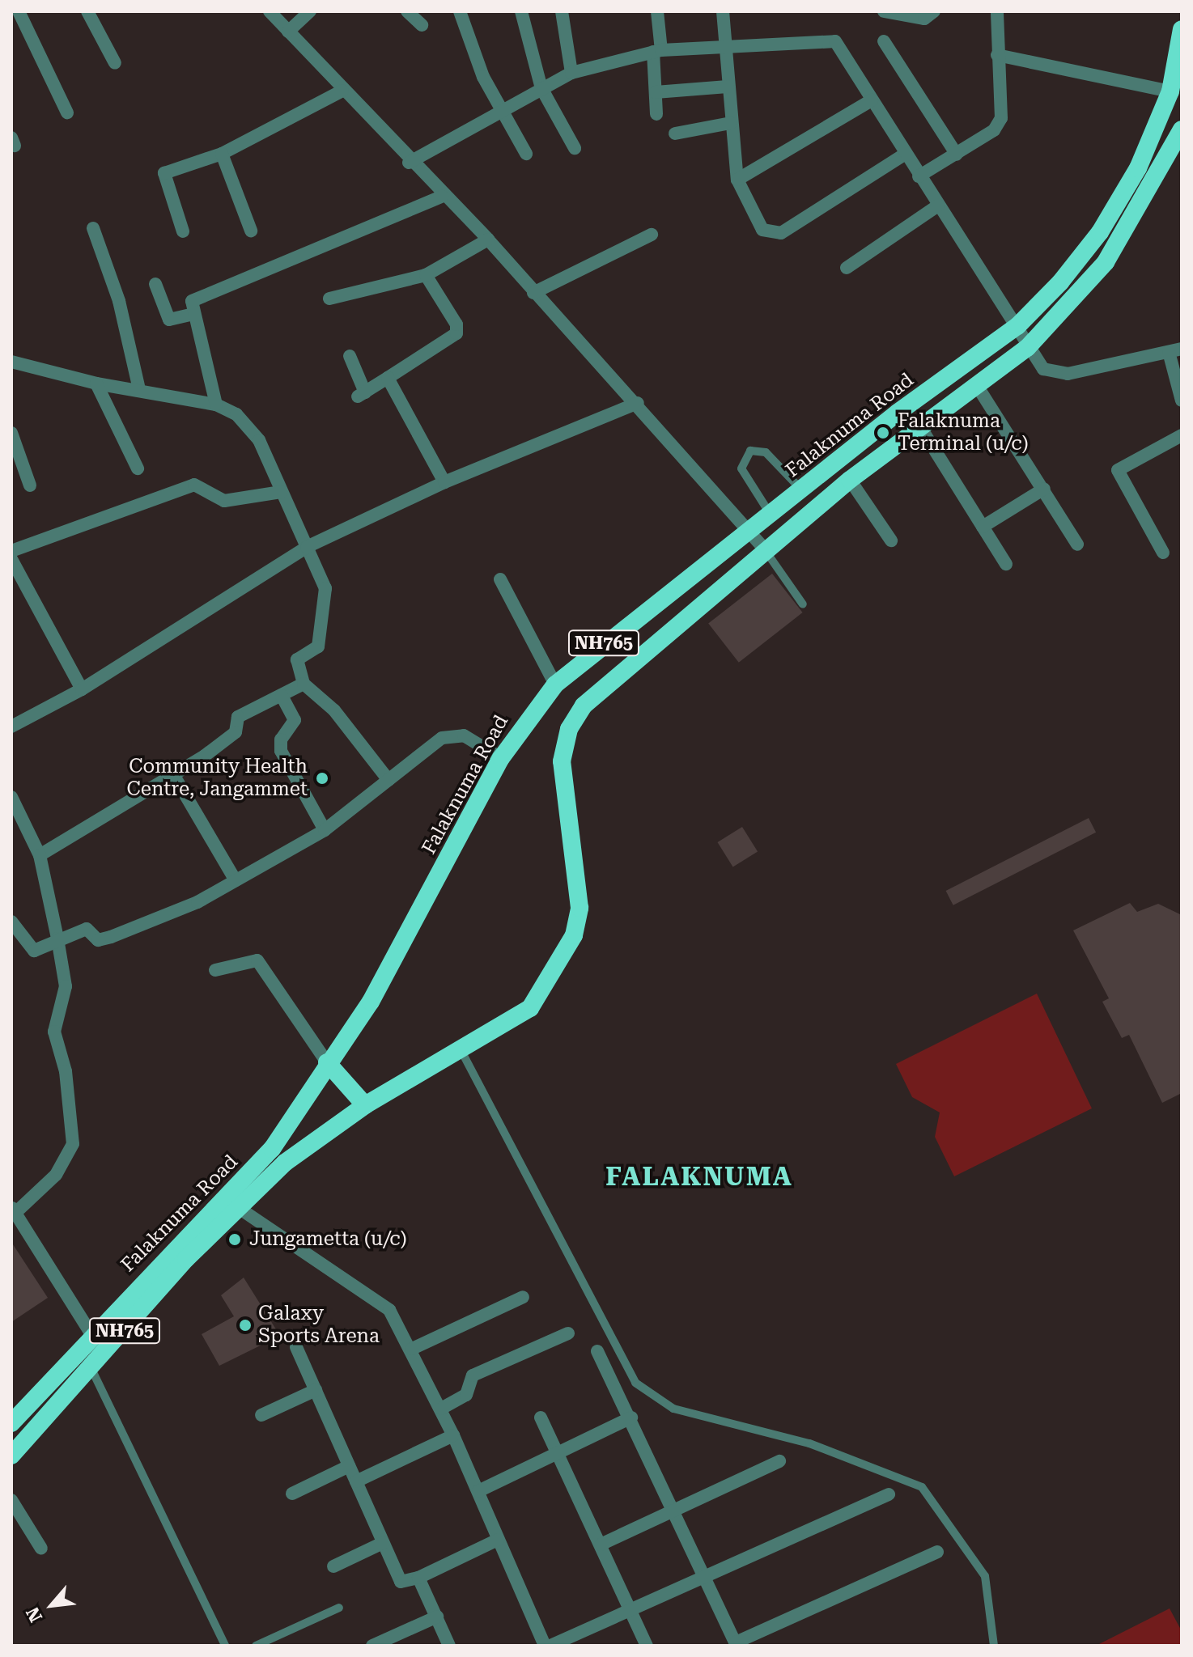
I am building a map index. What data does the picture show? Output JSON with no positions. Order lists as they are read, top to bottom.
{
  "streets": {
    "highway": ["Falaknuma Road", "NH765"]
  },
  "districts": ["FALAKNUMA"],
  "places": [
    "Falaknuma Terminal (u/c)",
    "Community Health Centre, Jangammet",
    "Jungametta (u/c)",
    "Galaxy Sports Arena"
  ],
  "north": "bottom left"
}
